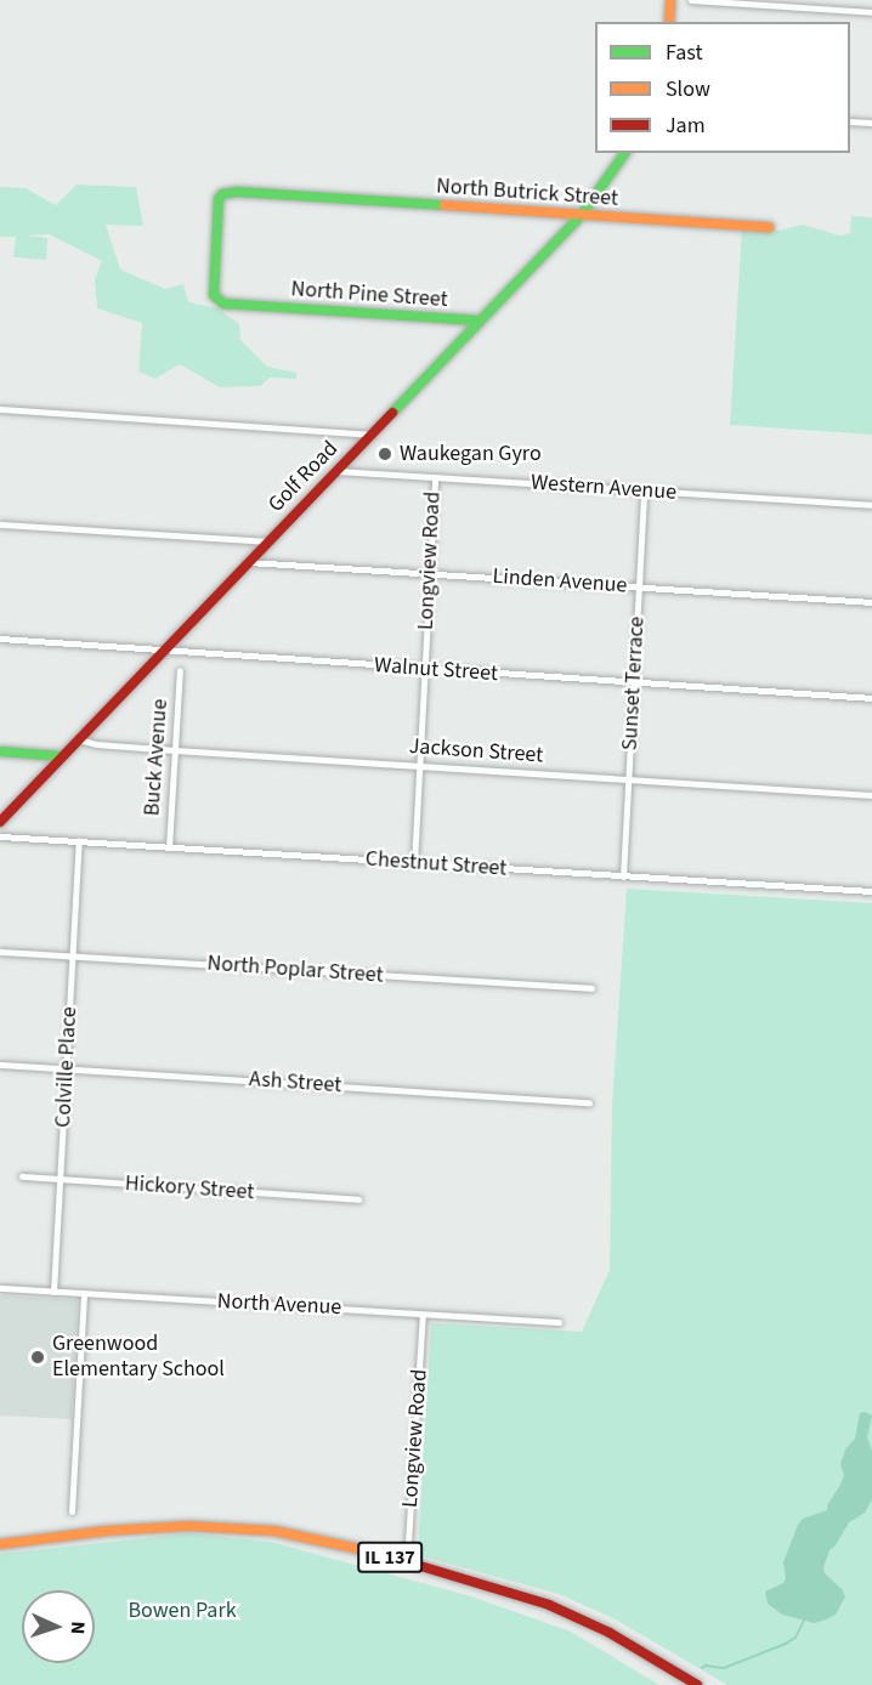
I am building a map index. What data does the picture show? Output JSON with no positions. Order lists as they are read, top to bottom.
{
  "streets": {
    "street": [
      "North Butrick Street",
      "North Pine Street",
      "Golf Road",
      "Western Avenue",
      "Longview Road",
      "Linden Avenue",
      "Walnut Street",
      "Sunset Terrace",
      "Jackson Street",
      "Buck Avenue",
      "Chestnut Street",
      "North Poplar Street",
      "Colville Place",
      "Ash Street",
      "Hickory Street",
      "North Avenue",
      "IL 137"
    ]
  },
  "crossings": [
    ["North Butrick Street", "North Pine Street"],
    ["North Butrick Street", "Golf Road"],
    ["North Pine Street", "Golf Road"],
    ["Golf Road", "Western Avenue"],
    ["Golf Road", "Linden Avenue"],
    ["Golf Road", "Walnut Street"],
    ["Golf Road", "Jackson Street"],
    ["Western Avenue", "Longview Road"],
    ["Western Avenue", "Sunset Terrace"],
    ["Longview Road", "Linden Avenue"],
    ["Longview Road", "Walnut Street"],
    ["Longview Road", "Jackson Street"],
    ["Longview Road", "Chestnut Street"],
    ["Longview Road", "North Avenue"],
    ["Longview Road", "IL 137"],
    ["Linden Avenue", "Sunset Terrace"],
    ["Walnut Street", "Sunset Terrace"],
    ["Sunset Terrace", "Jackson Street"],
    ["Sunset Terrace", "Chestnut Street"],
    ["Jackson Street", "Buck Avenue"],
    ["Buck Avenue", "Chestnut Street"],
    ["Chestnut Street", "Colville Place"],
    ["North Poplar Street", "Colville Place"],
    ["Colville Place", "Ash Street"],
    ["Colville Place", "Hickory Street"],
    ["Colville Place", "North Avenue"]
  ],
  "parks": ["Bowen Park"],
  "places": ["Waukegan Gyro", "Greenwood Elementary School"],
  "legend": ["Fast", "Slow", "Jam"],
  "north": "right"
}
